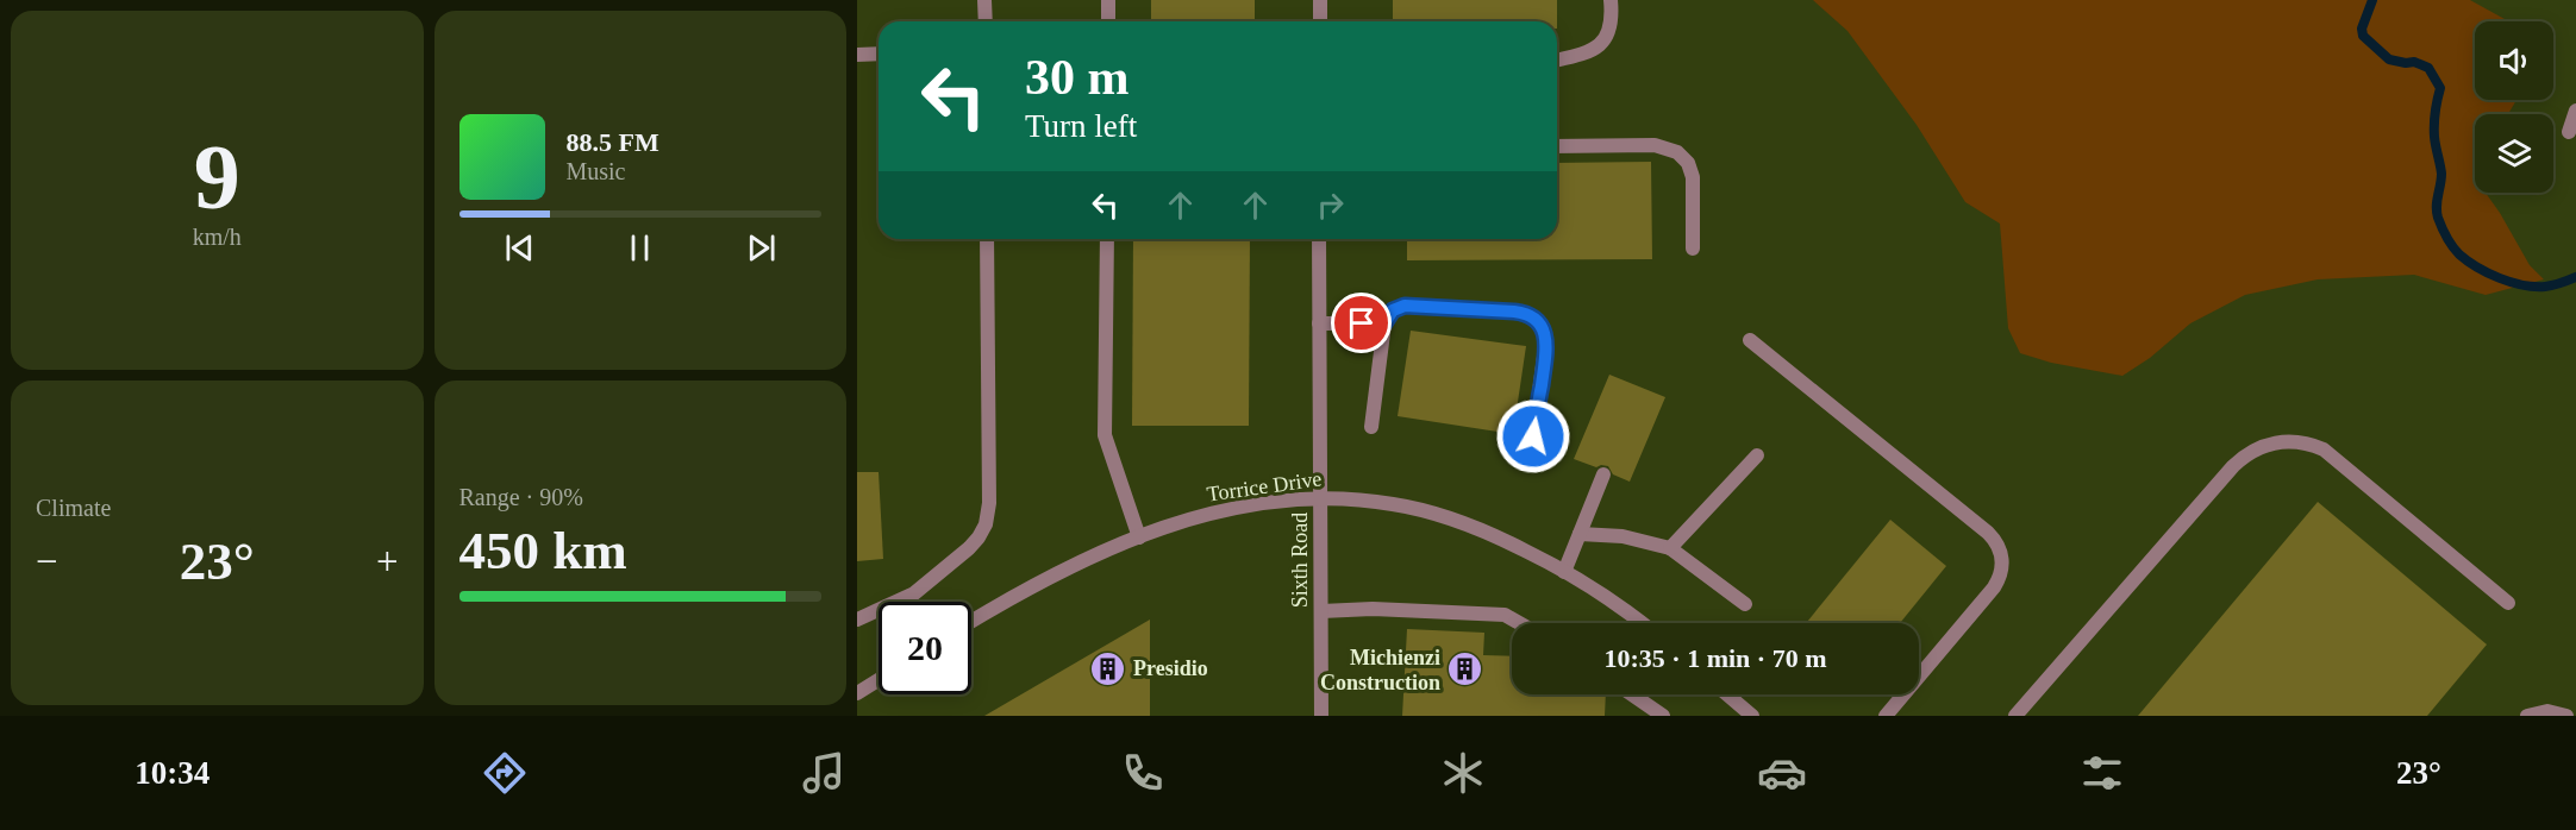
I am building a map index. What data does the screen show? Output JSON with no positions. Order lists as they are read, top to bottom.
{
  "streets": {
    "street": ["Torrice Drive", "Sixth Road"]
  },
  "crossings": [
    ["Torrice Drive", "Sixth Road"]
  ],
  "places": {
    "building": ["Presidio", "Michienzi Construction"]
  },
  "page": {
    "tile": [
      ["9", "km/h"],
      "Climate",
      ["Range · 90%", "450 km"]
    ],
    "turn": ["30 m", "Turn left"],
    "song": ["88.5 FM", "Music"],
    "heat": ["−", "23°", "+"],
    "limit": "20",
    "trip": "10:35 · 1 min · 70 m",
    "tabs": ["10:34", "23°"]
  }
}
